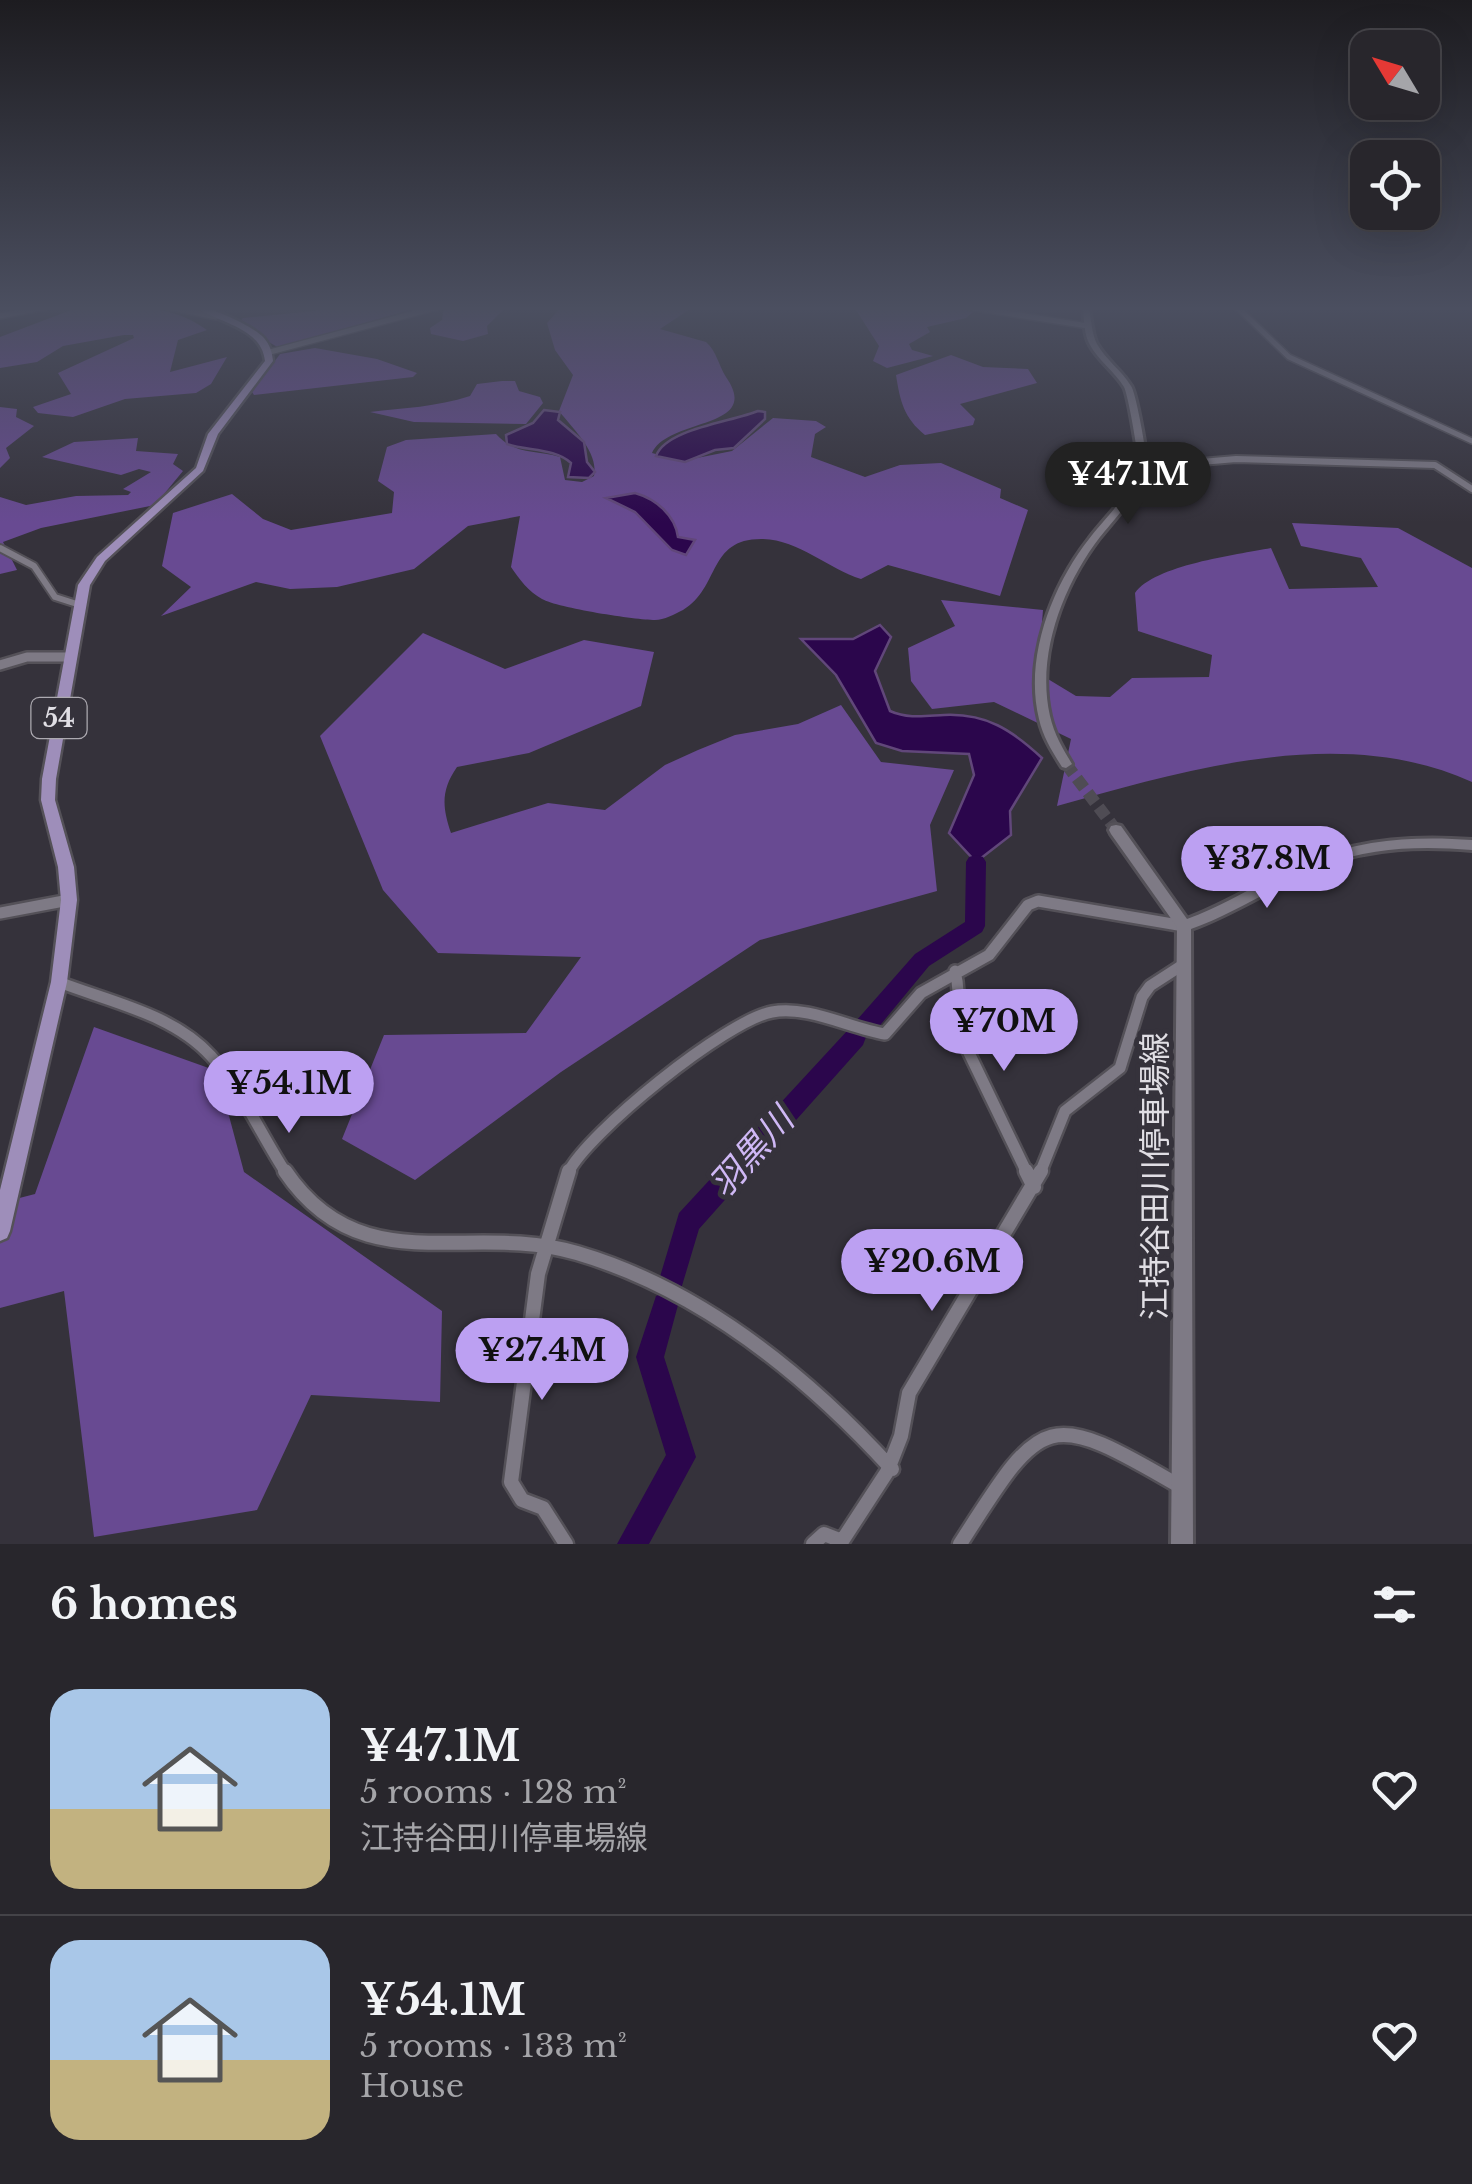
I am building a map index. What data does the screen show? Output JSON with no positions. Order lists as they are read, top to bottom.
{
  "streets": {
    "main road": ["54", "江持谷田川停車場線"]
  },
  "water": ["羽黒川"],
  "north": "top left",
  "page": {
    "price": [
      "¥47.1M",
      "¥37.8M",
      "¥70M",
      "¥54.1M",
      "¥20.6M",
      "¥27.4M"
    ],
    "heading": "6 homes",
    "list": [
      {
        "name": "¥47.1M",
        "note": "5 rooms · 128 m² · 江持谷田川停車場線"
      },
      {
        "name": "¥54.1M",
        "note": "5 rooms · 133 m² · House"
      }
    ]
  }
}
